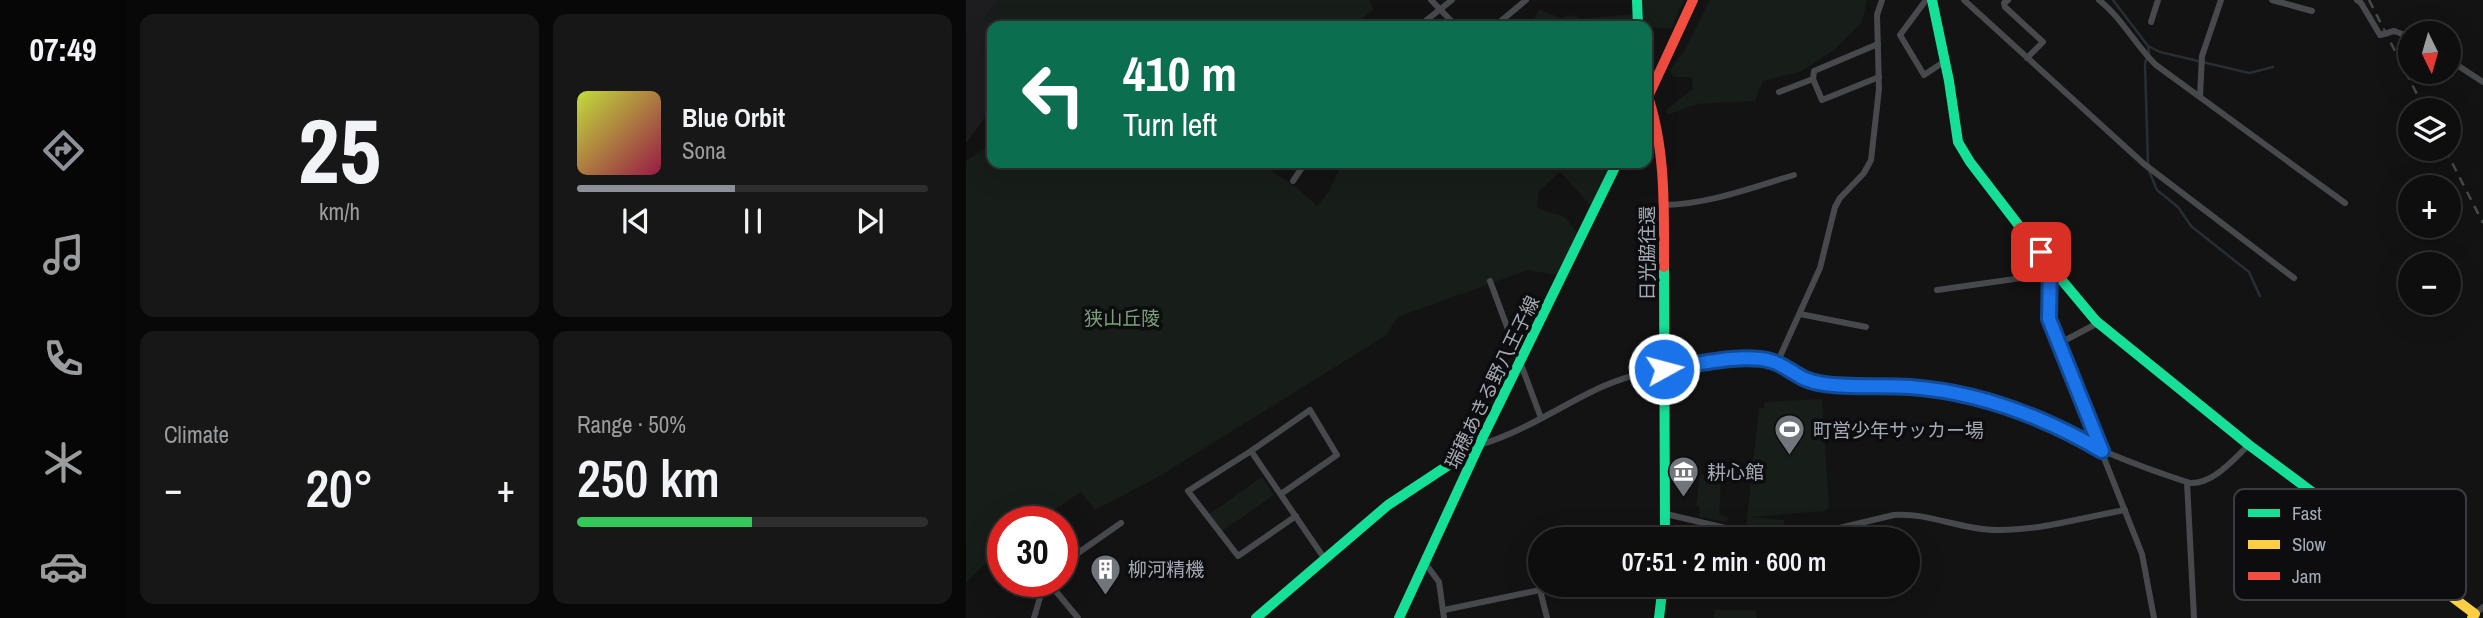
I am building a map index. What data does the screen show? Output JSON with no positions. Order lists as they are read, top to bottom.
{
  "streets": {
    "street": ["日光脇往還", "瑞穂あきる野八王子線"]
  },
  "parks": ["狭山丘陵"],
  "places": {
    "sports": ["町営少年サッカー場"],
    "museum": ["耕心館"],
    "building": ["柳河精機"]
  },
  "legend": ["Fast", "Slow", "Jam"],
  "north": "bottom",
  "page": {
    "tabs": "07:49",
    "tile": [
      ["25", "km/h"],
      "Climate",
      ["Range · 50%", "250 km"]
    ],
    "map_buttons": ["+", "−"],
    "turn": ["410 m", "Turn left"],
    "song": ["Blue Orbit", "Sona"],
    "heat": ["−", "20°", "+"],
    "limit": "30",
    "trip": "07:51 · 2 min · 600 m"
  }
}
